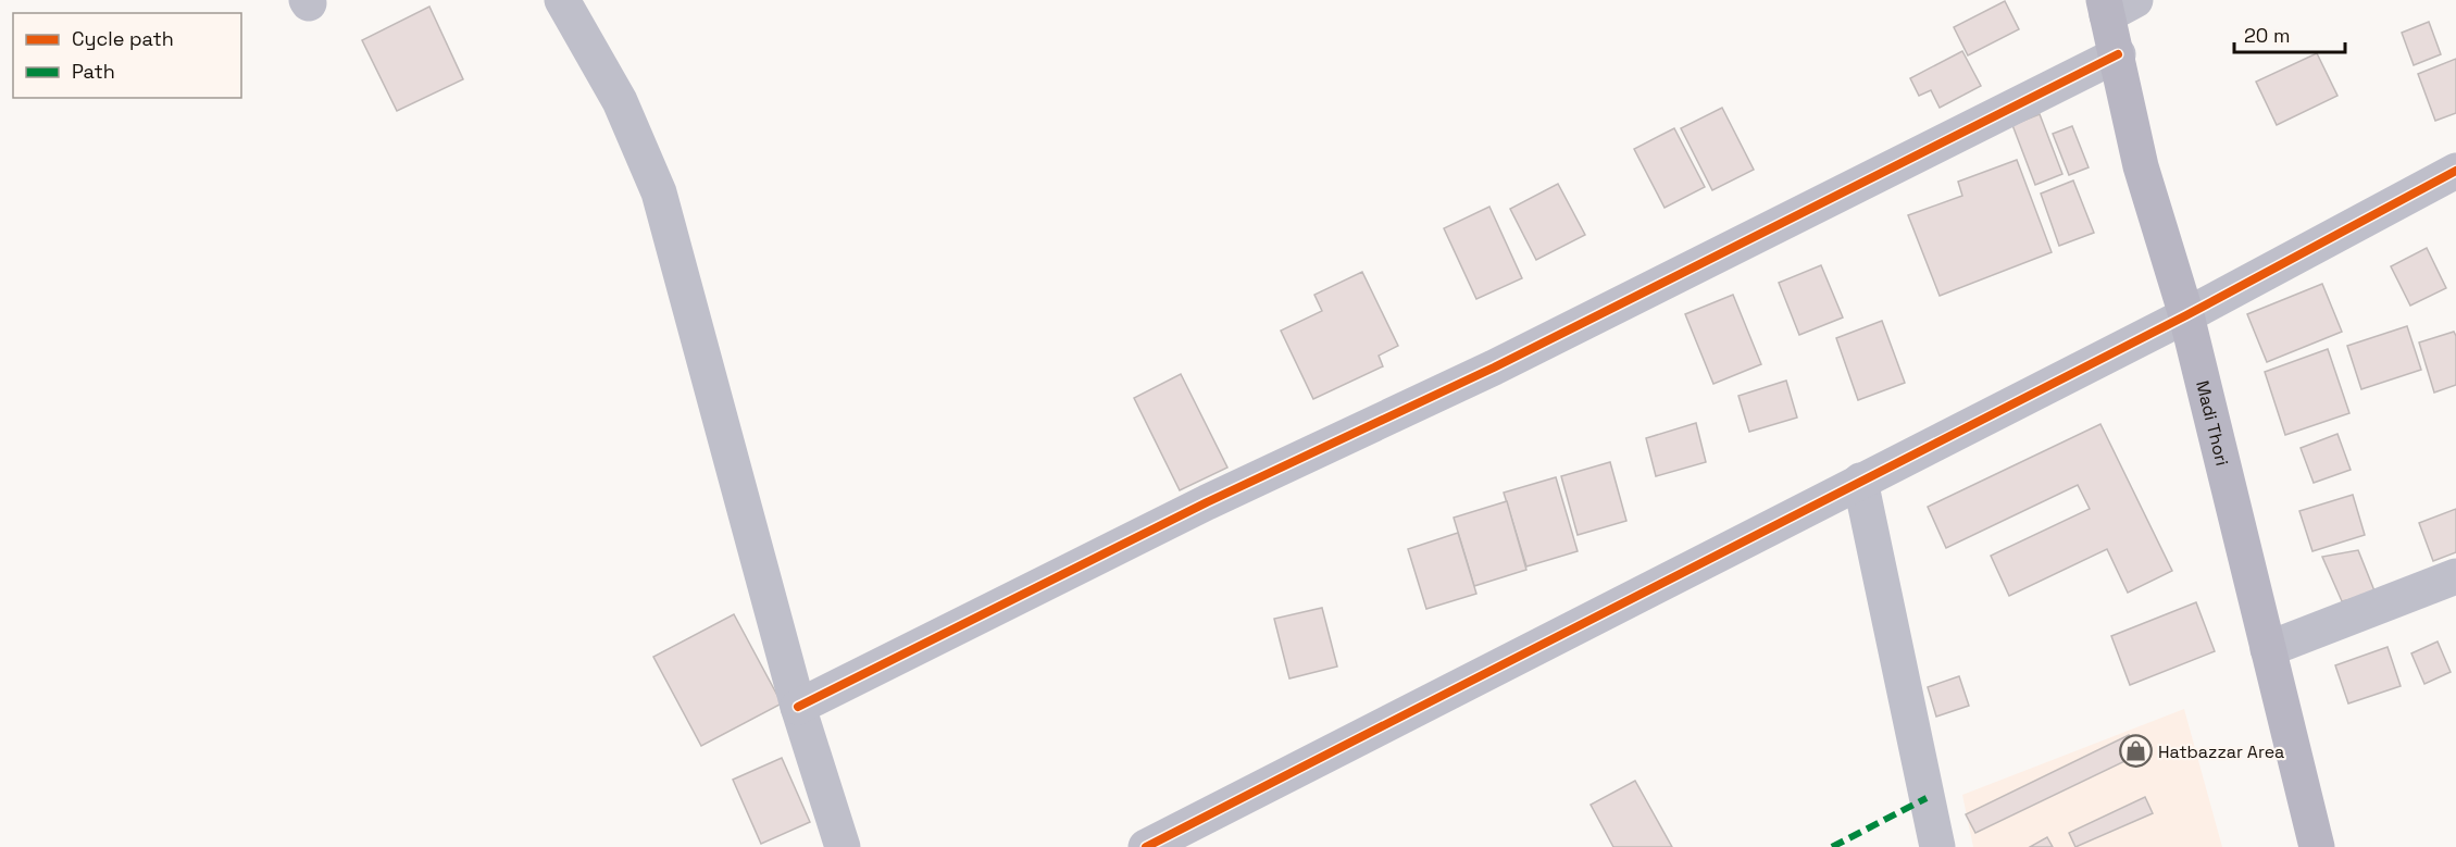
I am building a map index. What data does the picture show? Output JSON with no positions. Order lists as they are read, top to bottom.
{
  "streets": {
    "main road": ["Madi Thori"]
  },
  "places": {
    "shop": ["Hatbazzar Area"]
  },
  "legend": ["Cycle path", "Path"],
  "scale_bar": "20 m"
}
